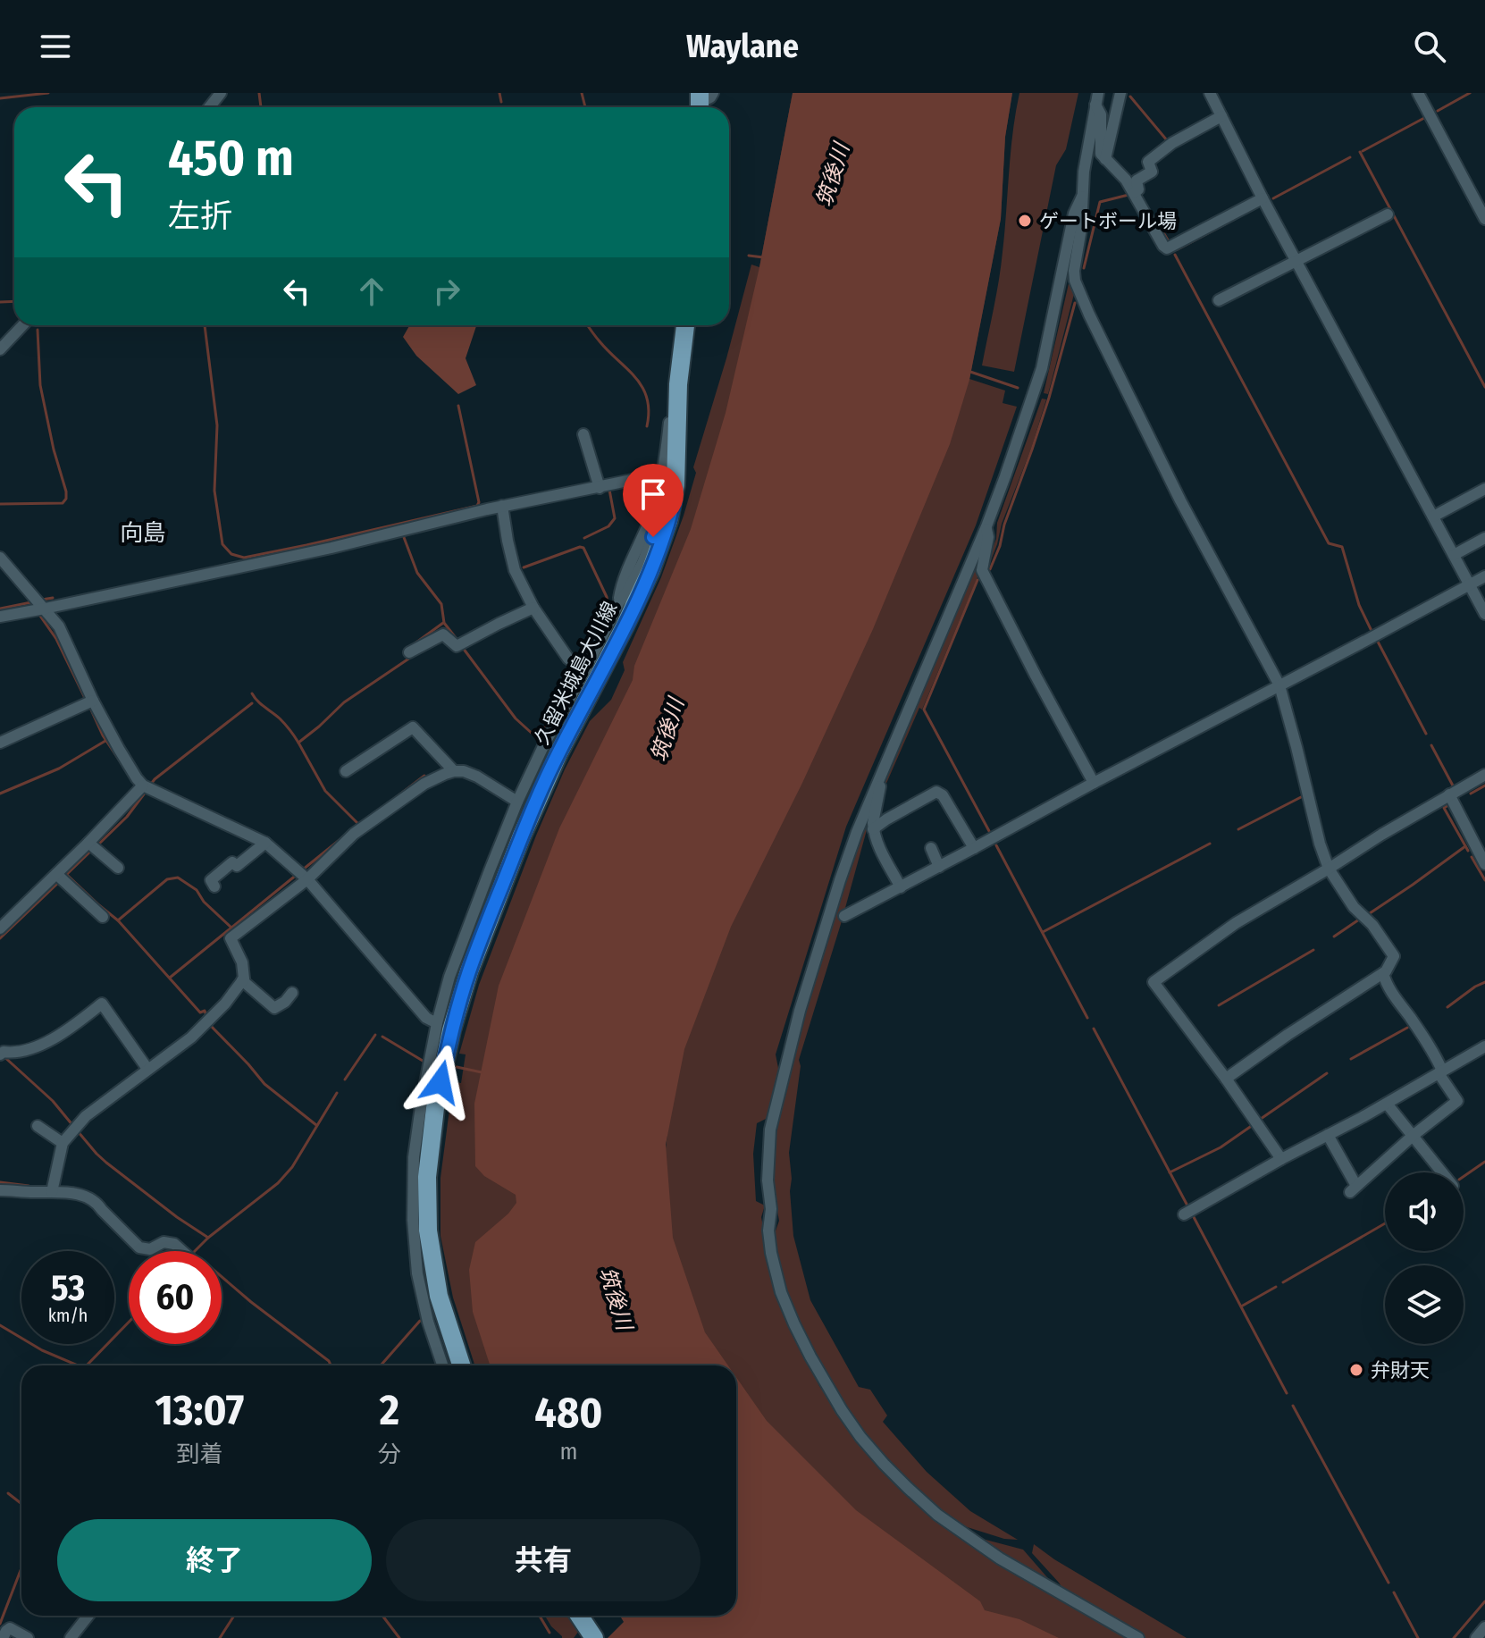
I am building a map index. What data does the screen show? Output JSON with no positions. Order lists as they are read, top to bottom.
{
  "streets": {
    "main road": ["久留米城島大川線"]
  },
  "districts": ["向島"],
  "water": ["筑後川"],
  "places": ["ゲートボール場", "弁財天"],
  "page": {
    "header": "Waylane",
    "turn": ["450 m", "左折"],
    "speed": "53 km/h",
    "limit": "60",
    "eta": [
      "13:07",
      "到着",
      "2",
      "分",
      "480",
      "m"
    ],
    "buttons": ["終了", "共有"]
  }
}
